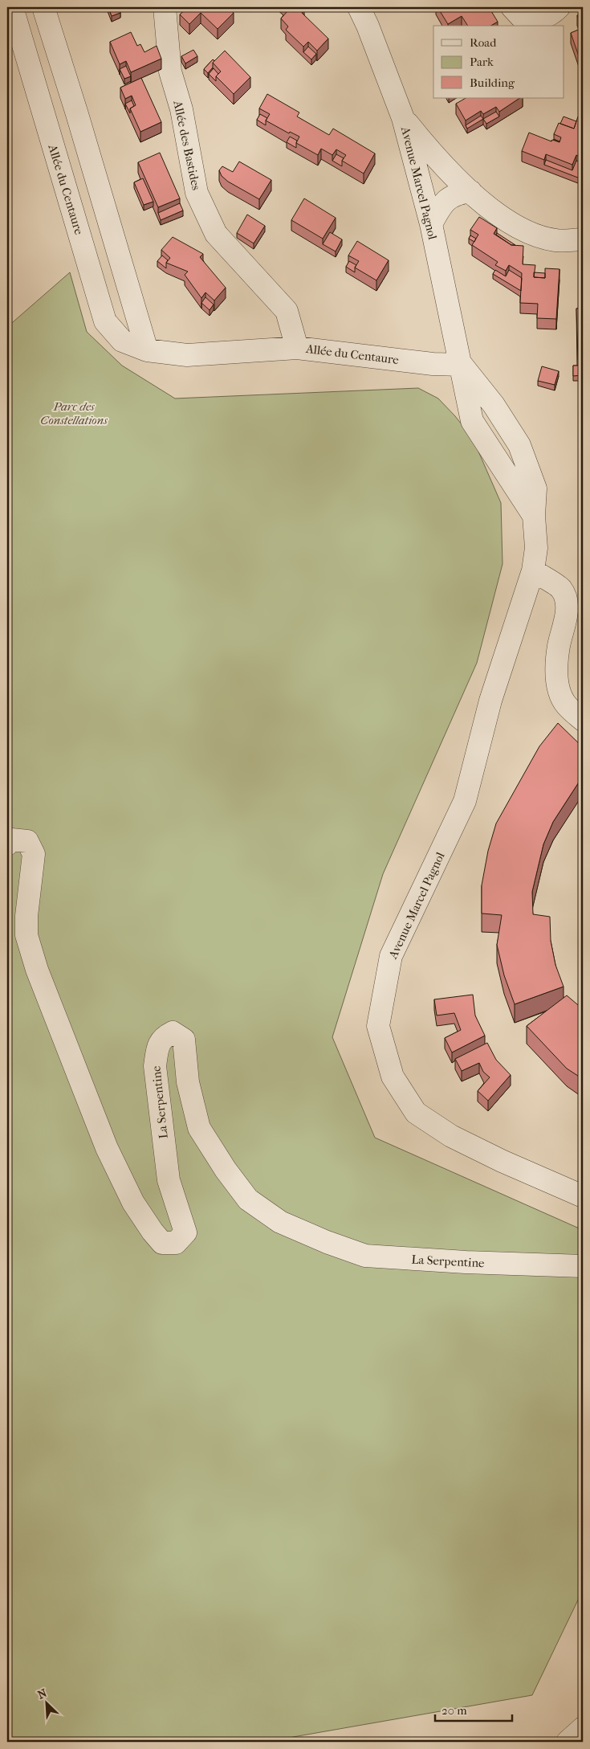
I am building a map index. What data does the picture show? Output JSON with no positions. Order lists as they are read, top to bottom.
{
  "streets": {
    "street": [
      "Allée des Bastides",
      "Avenue Marcel Pagnol",
      "Allée du Centaure",
      "La Serpentine"
    ]
  },
  "crossings": [
    ["Allée des Bastides", "Allée du Centaure"],
    ["Avenue Marcel Pagnol", "Allée du Centaure"]
  ],
  "parks": ["Parc des Constellations"],
  "legend": ["Road", "Park", "Building"],
  "scale_bar": "20 m",
  "north": "top left"
}
